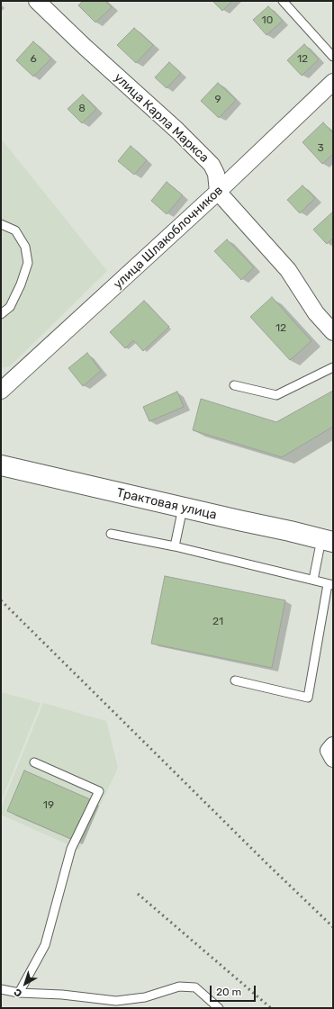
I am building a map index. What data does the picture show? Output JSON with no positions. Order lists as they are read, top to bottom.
{
  "streets": {
    "main road": ["Трактовая улица"],
    "street": ["улица Карла Маркса", "улица Шлакоблочников"]
  },
  "crossings": [
    ["улица Карла Маркса", "улица Шлакоблочников"]
  ],
  "house_numbers": [
    "10",
    "6",
    "12",
    "9",
    "8",
    "3",
    "12",
    "21",
    "19"
  ],
  "scale_bar": "20 m",
  "north": "bottom left"
}
